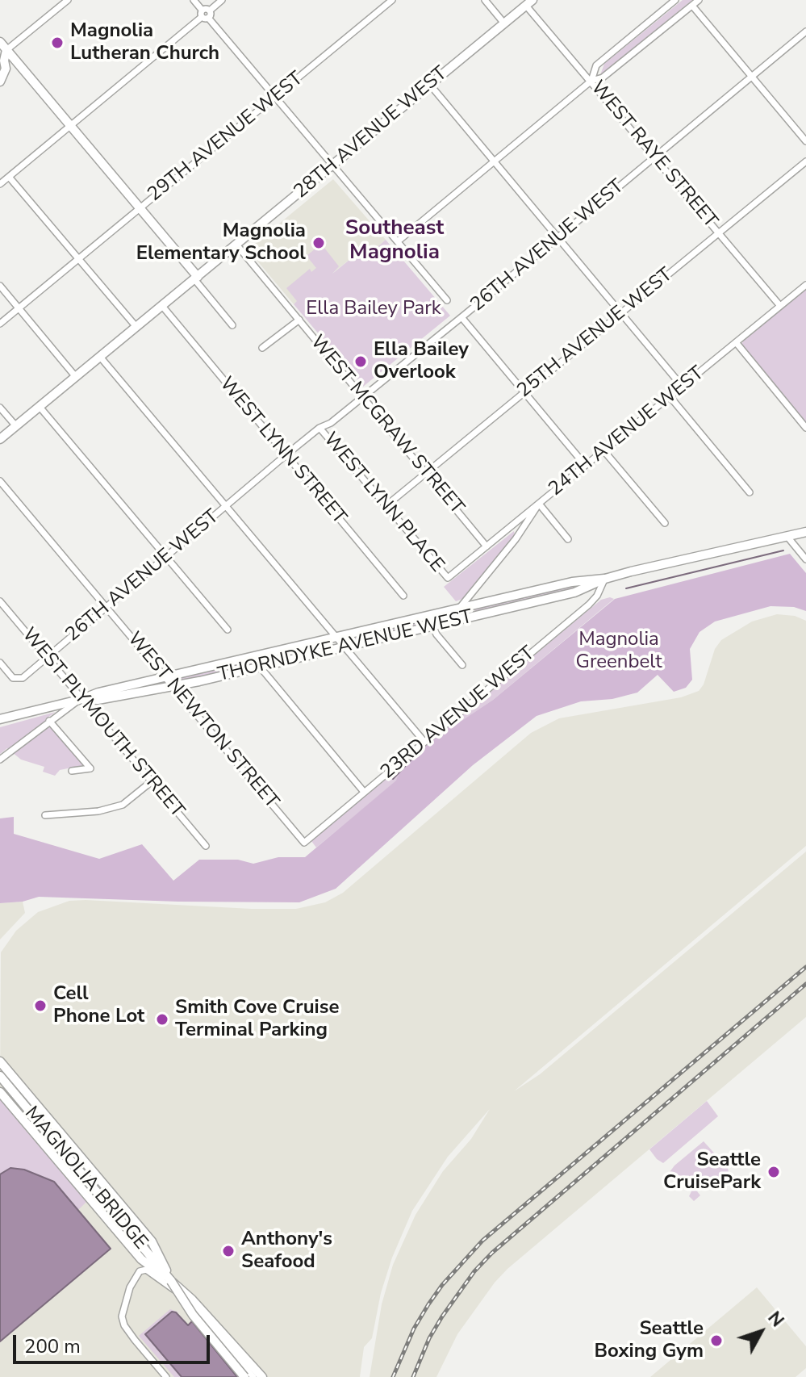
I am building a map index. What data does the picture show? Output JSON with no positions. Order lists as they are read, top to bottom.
{
  "streets": {
    "main road": ["28TH AVENUE WEST", "THORNDYKE AVENUE WEST", "MAGNOLIA BRIDGE"],
    "street": [
      "29TH AVENUE WEST",
      "WEST RAYE STREET",
      "26TH AVENUE WEST",
      "25TH AVENUE WEST",
      "WEST MCGRAW STREET",
      "24TH AVENUE WEST",
      "WEST LYNN STREET",
      "WEST LYNN PLACE",
      "23RD AVENUE WEST",
      "WEST NEWTON STREET",
      "WEST PLYMOUTH STREET"
    ]
  },
  "crossings": [
    ["28TH AVENUE WEST", "WEST RAYE STREET"],
    ["28TH AVENUE WEST", "WEST MCGRAW STREET"],
    ["28TH AVENUE WEST", "WEST LYNN STREET"],
    ["WEST RAYE STREET", "26TH AVENUE WEST"],
    ["WEST RAYE STREET", "25TH AVENUE WEST"],
    ["WEST RAYE STREET", "24TH AVENUE WEST"],
    ["26TH AVENUE WEST", "WEST MCGRAW STREET"],
    ["26TH AVENUE WEST", "WEST LYNN STREET"],
    ["26TH AVENUE WEST", "WEST LYNN PLACE"],
    ["26TH AVENUE WEST", "WEST NEWTON STREET"],
    ["26TH AVENUE WEST", "WEST PLYMOUTH STREET"],
    ["25TH AVENUE WEST", "WEST MCGRAW STREET"],
    ["25TH AVENUE WEST", "WEST LYNN PLACE"],
    ["WEST MCGRAW STREET", "24TH AVENUE WEST"],
    ["24TH AVENUE WEST", "WEST LYNN PLACE"],
    ["THORNDYKE AVENUE WEST", "23RD AVENUE WEST"],
    ["THORNDYKE AVENUE WEST", "WEST NEWTON STREET"],
    ["THORNDYKE AVENUE WEST", "WEST PLYMOUTH STREET"],
    ["23RD AVENUE WEST", "WEST NEWTON STREET"]
  ],
  "districts": ["Southeast Magnolia"],
  "parks": ["Ella Bailey Park", "Magnolia Greenbelt"],
  "places": [
    "Magnolia Lutheran Church",
    "Magnolia Elementary School",
    "Ella Bailey Overlook",
    "Cell Phone Lot",
    "Smith Cove Cruise Terminal Parking",
    "Seattle CruisePark",
    "Anthony's Seafood",
    "Seattle Boxing Gym"
  ],
  "scale_bar": "200 m",
  "north": "top right"
}
